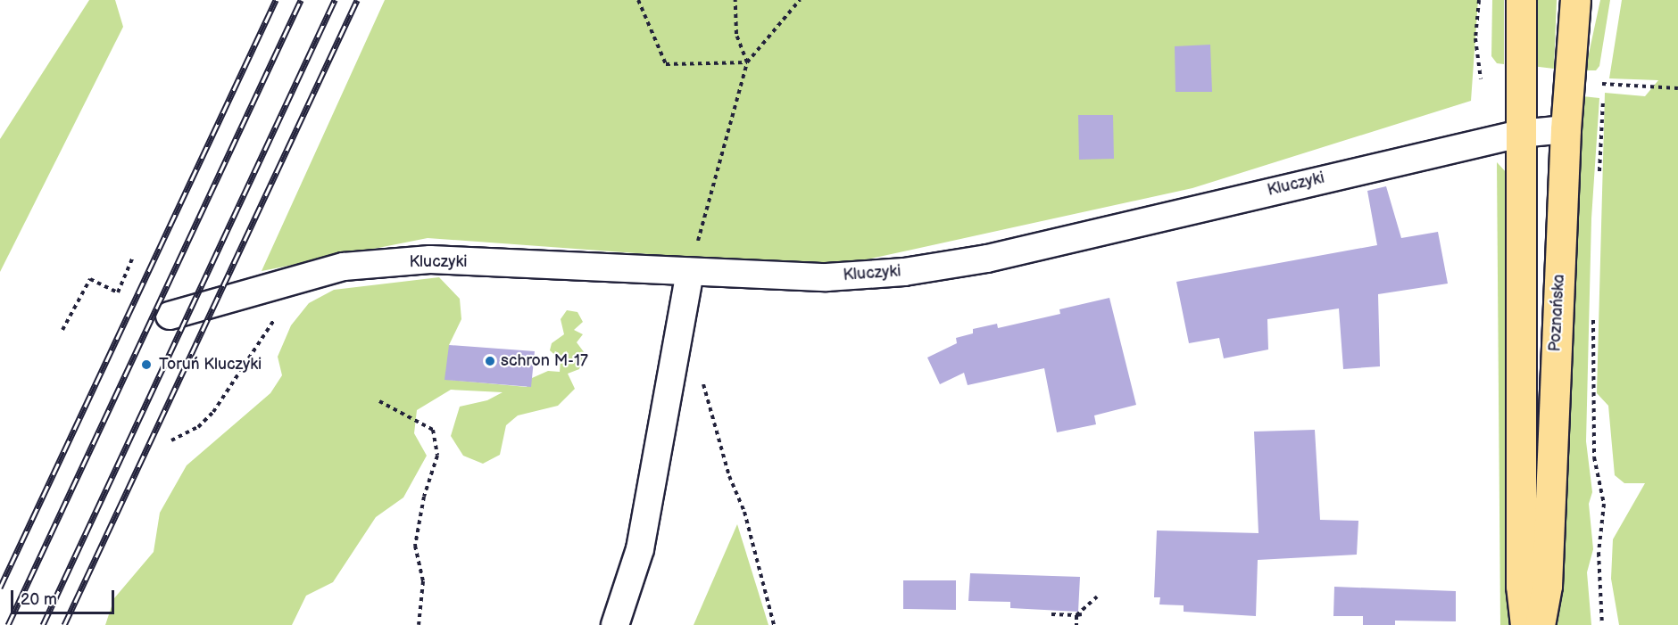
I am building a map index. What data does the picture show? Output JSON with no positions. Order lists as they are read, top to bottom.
{
  "streets": {
    "main road": ["Poznańska"],
    "street": ["Kluczyki"]
  },
  "crossings": [
    ["Kluczyki", "Poznańska"]
  ],
  "places": ["schron M-17", "Toruń Kluczyki"],
  "scale_bar": "20 m"
}
